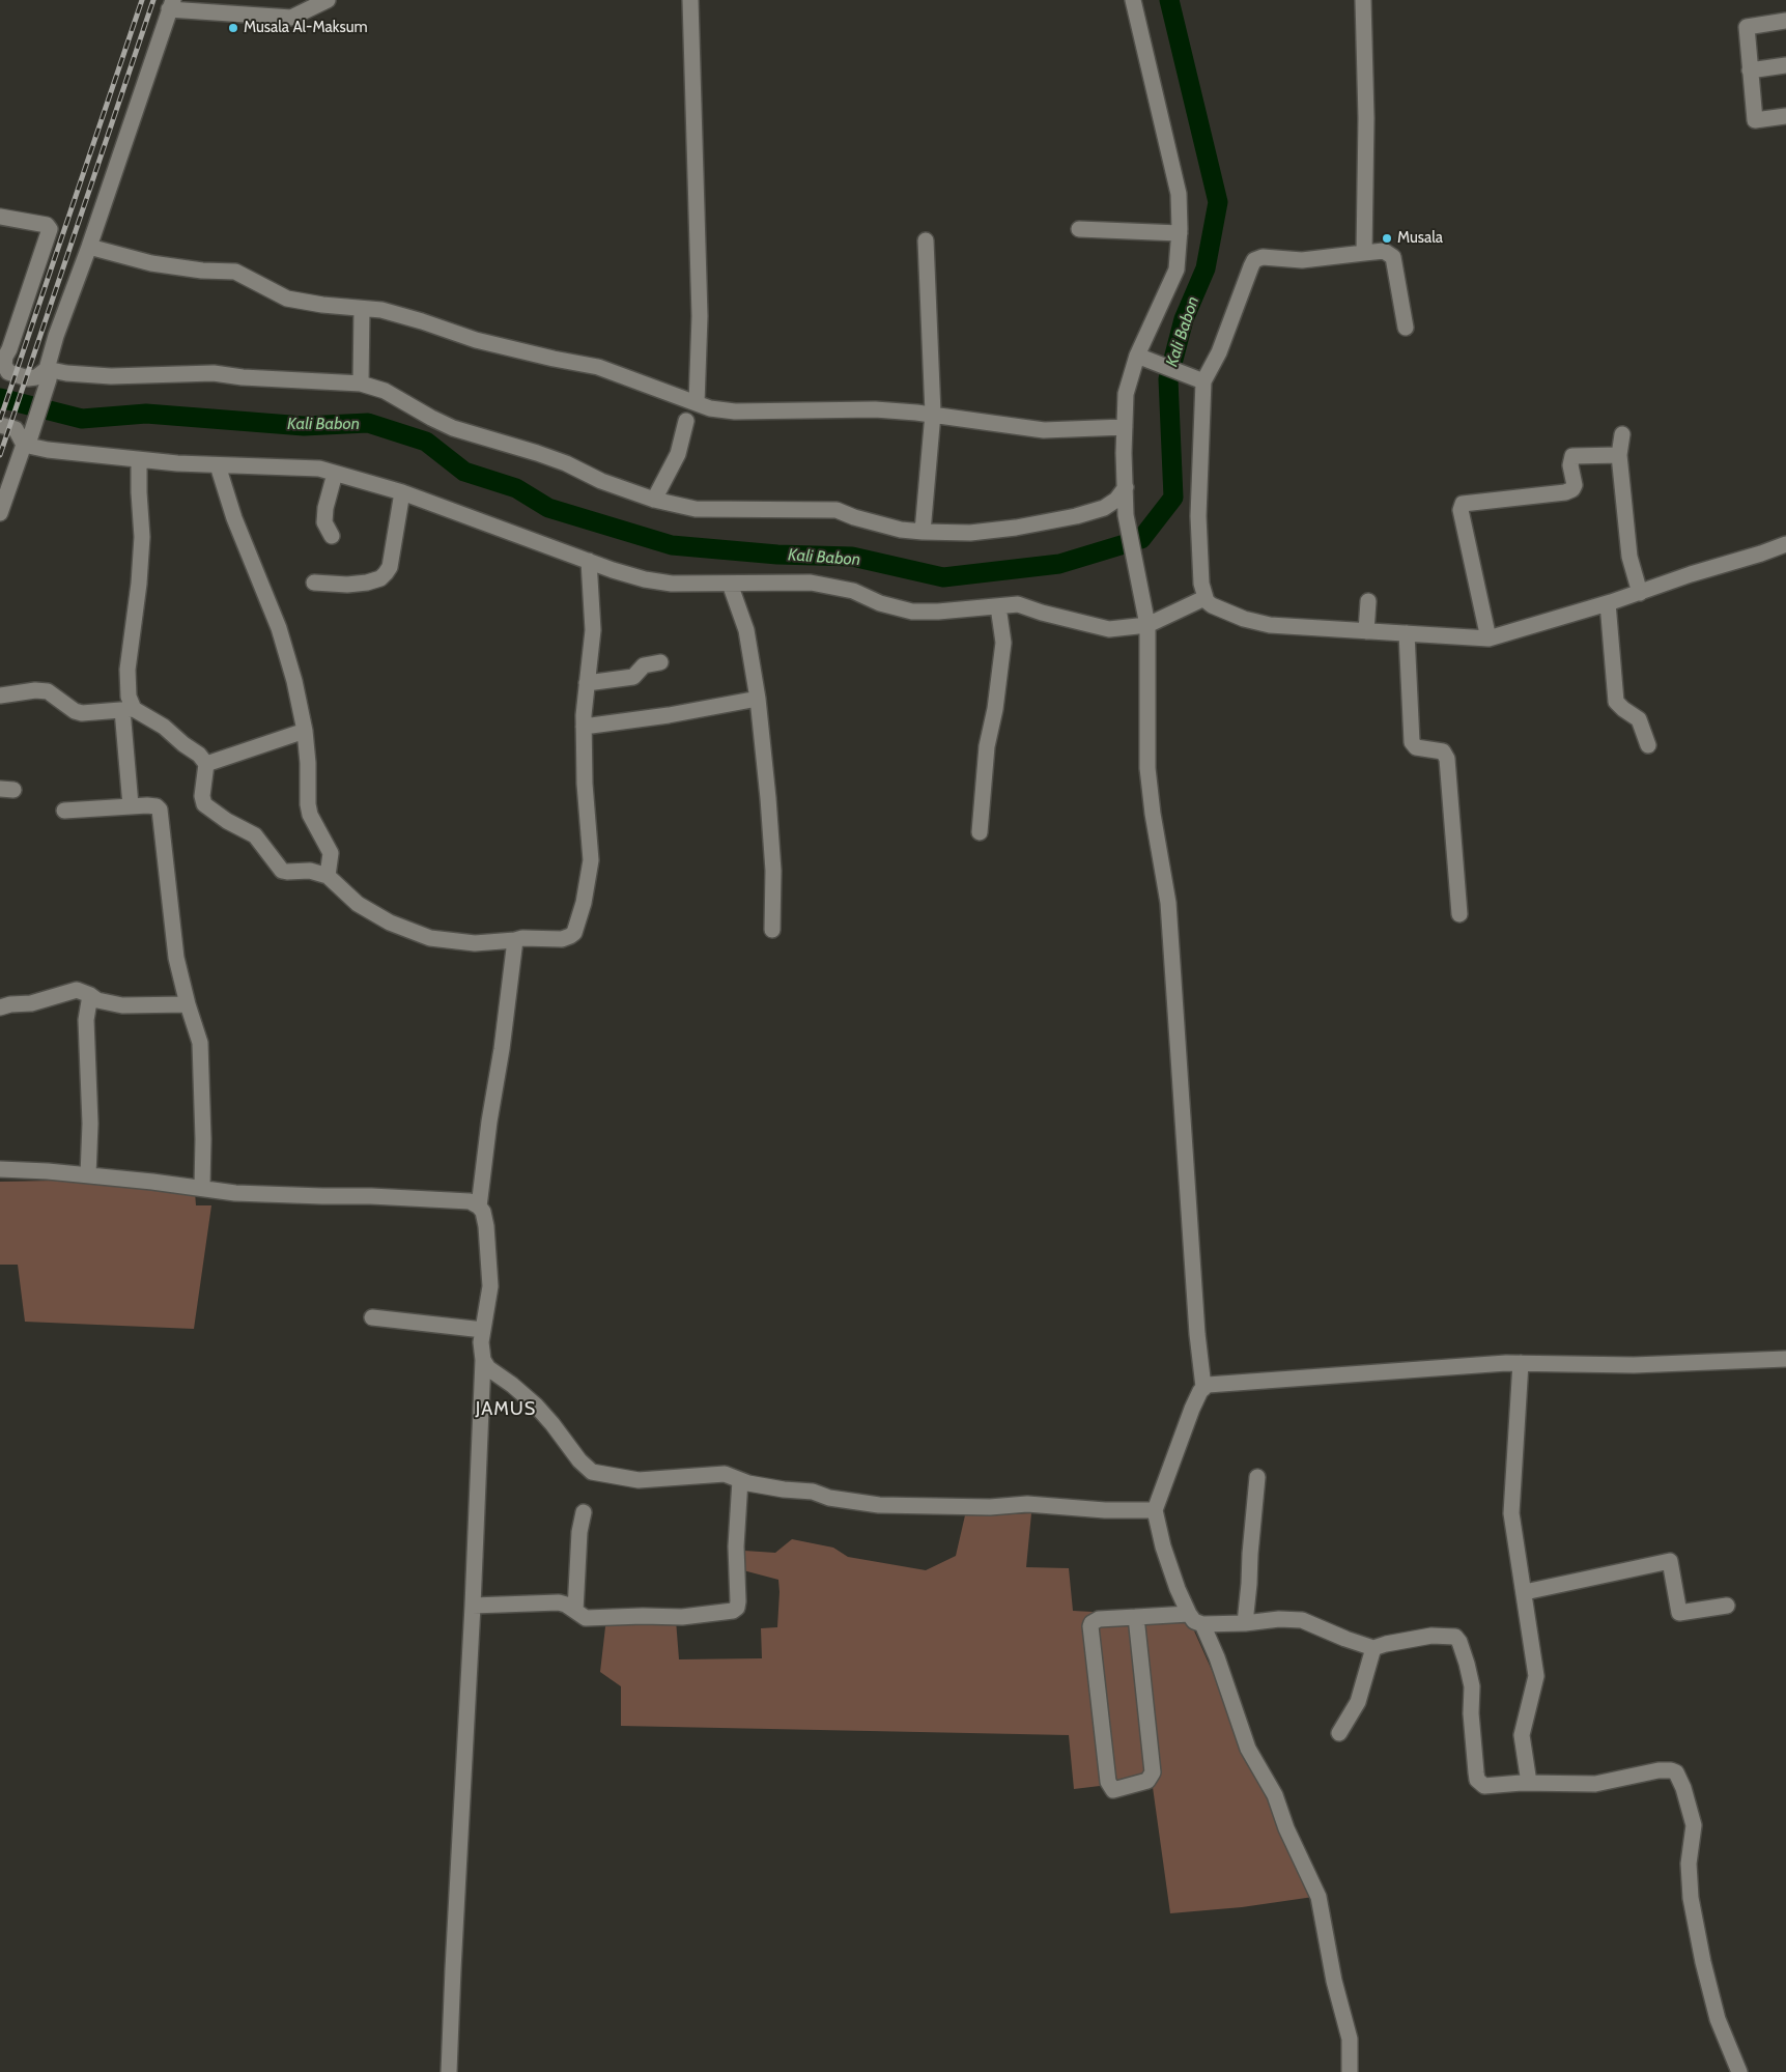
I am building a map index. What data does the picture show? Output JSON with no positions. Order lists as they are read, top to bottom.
{
  "districts": ["JAMUS"],
  "water": ["Kali Babon"],
  "places": ["Musala Al-Maksum", "Musala"]
}
